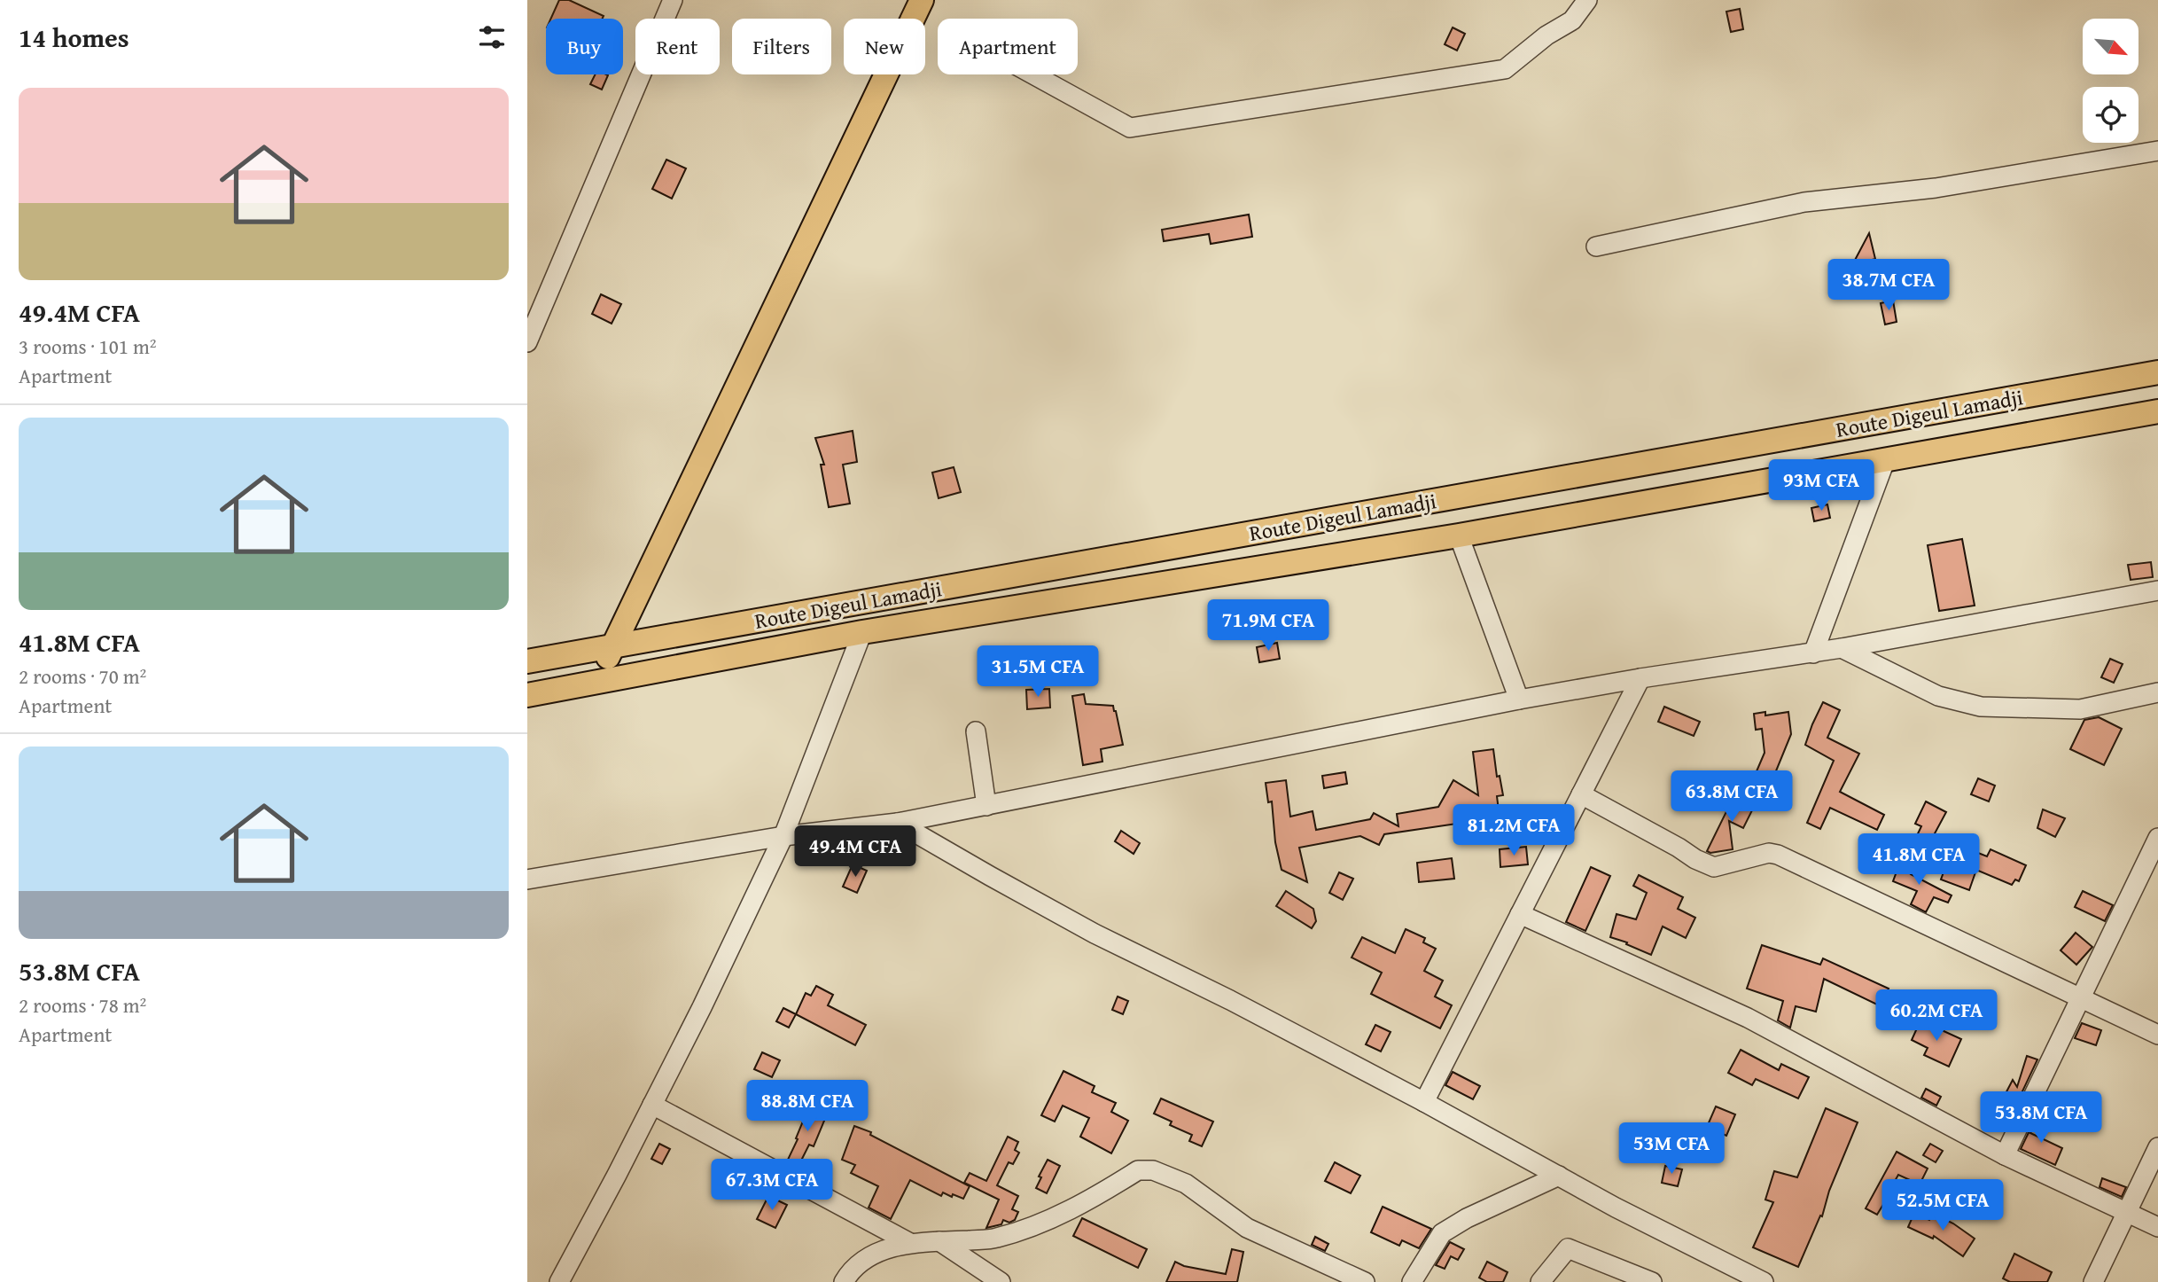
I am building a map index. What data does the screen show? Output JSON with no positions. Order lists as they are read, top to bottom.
{
  "streets": {
    "main road": ["Route Digeul Lamadji"]
  },
  "north": "bottom right",
  "page": {
    "heading": "14 homes",
    "chip": [
      "Buy",
      "Rent",
      "Filters",
      "New",
      "Apartment"
    ],
    "list": [
      {
        "name": "49.4M CFA",
        "note": "3 rooms · 101 m² · Apartment"
      },
      {
        "name": "41.8M CFA",
        "note": "2 rooms · 70 m² · Apartment"
      },
      {
        "name": "53.8M CFA",
        "note": "2 rooms · 78 m² · Apartment"
      }
    ],
    "price": [
      "38.7M CFA",
      "93M CFA",
      "71.9M CFA",
      "31.5M CFA",
      "63.8M CFA",
      "81.2M CFA",
      "49.4M CFA",
      "41.8M CFA",
      "60.2M CFA",
      "88.8M CFA",
      "53.8M CFA",
      "53M CFA",
      "67.3M CFA",
      "52.5M CFA"
    ]
  }
}
